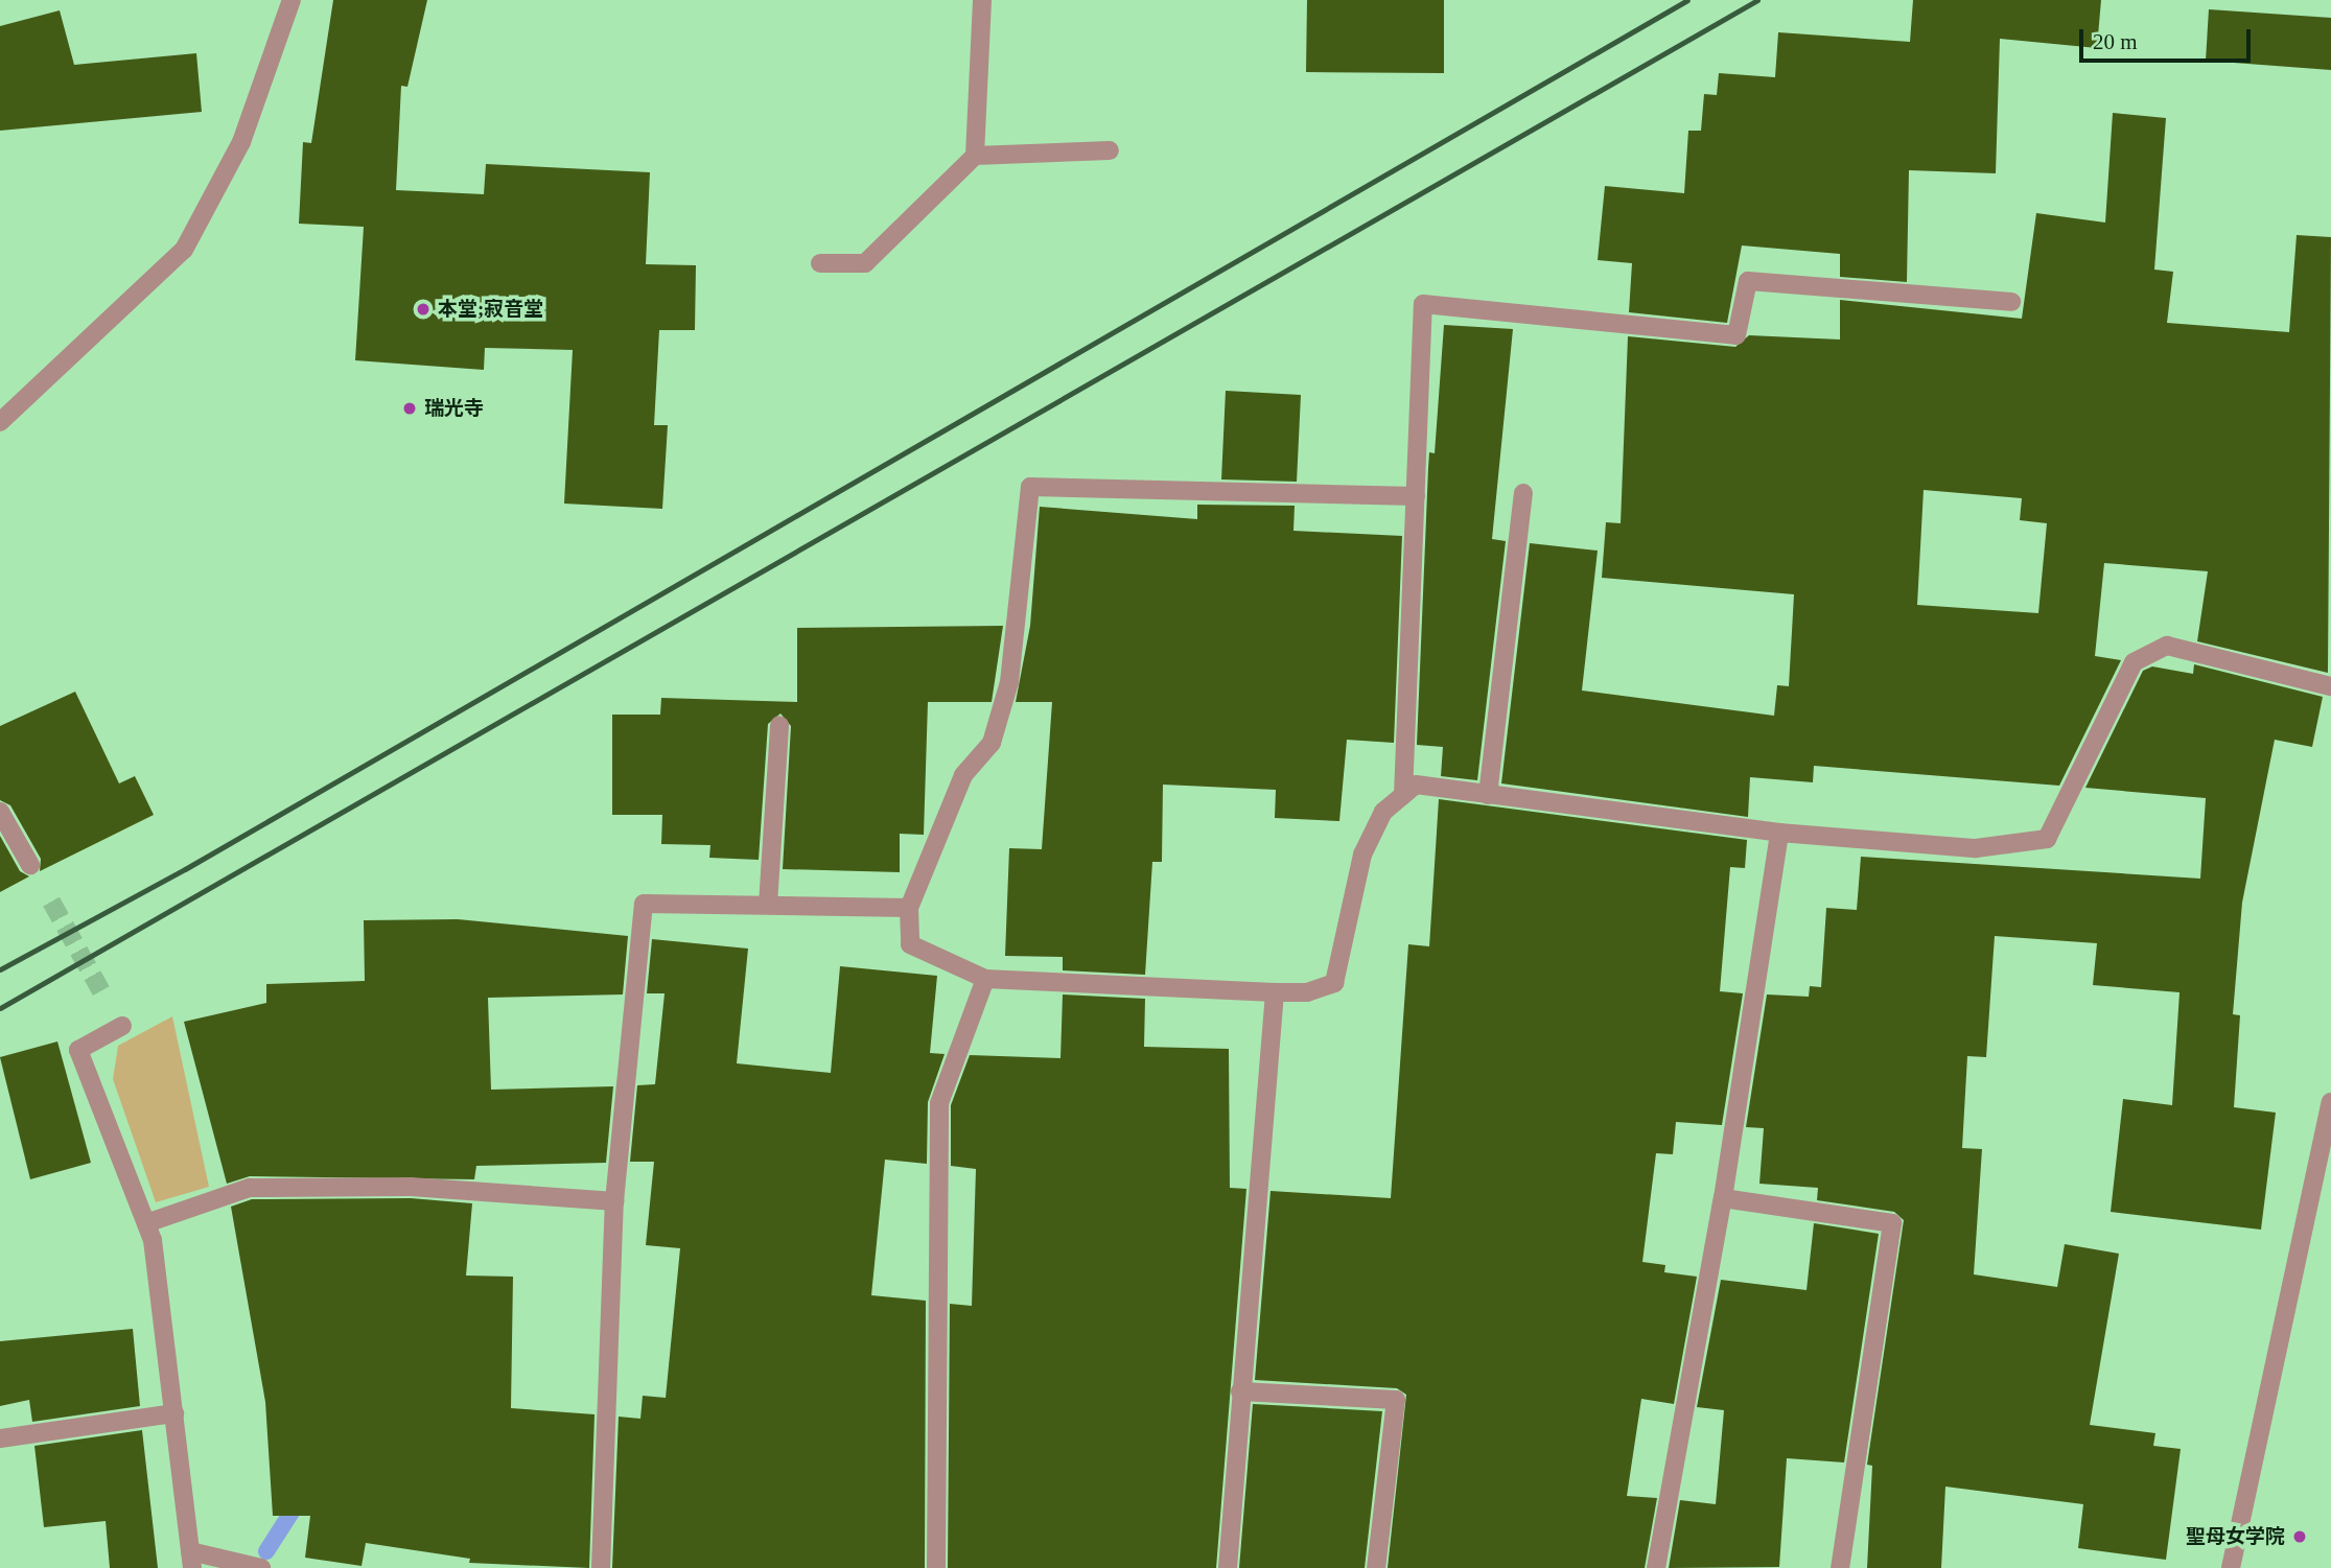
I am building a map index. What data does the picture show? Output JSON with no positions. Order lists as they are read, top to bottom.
{
  "places": ["本堂;寂音堂", "瑞光寺", "聖母女学院"],
  "scale_bar": "20 m"
}
